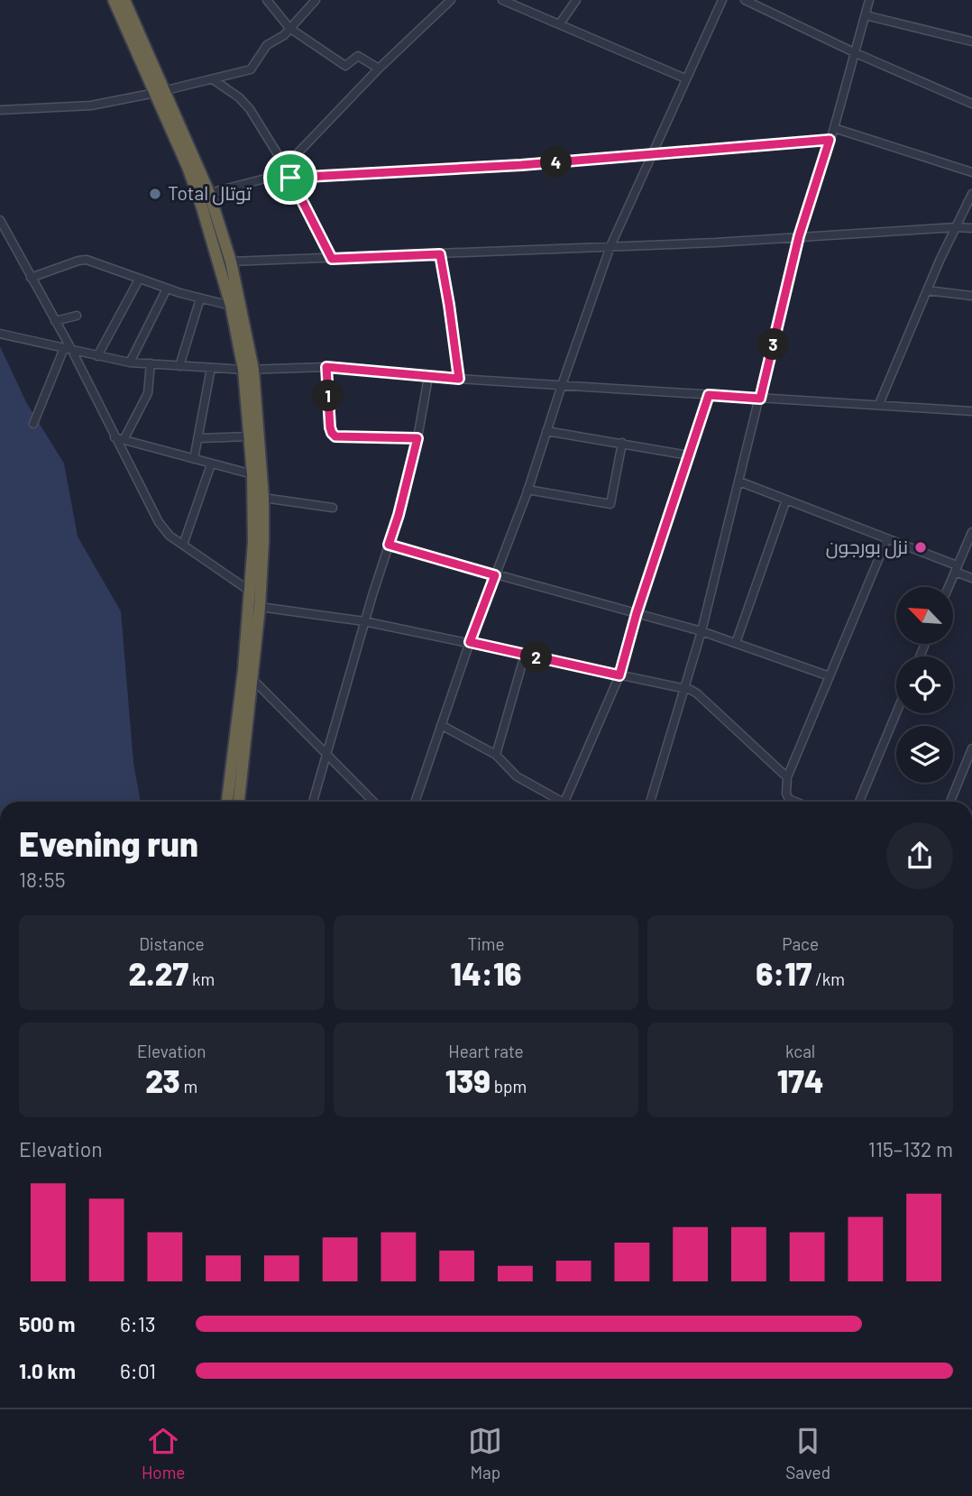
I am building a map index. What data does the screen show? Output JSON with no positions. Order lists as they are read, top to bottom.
{
  "places": ["Total توتال", "نزل بورجون"],
  "north": "top left",
  "page": {
    "pins": [
      "4",
      "3",
      "1",
      "2"
    ],
    "heading": ["Evening run", "18:55"],
    "stats": [
      ["Distance", "2.27 km"],
      ["Time", "14:16"],
      ["Pace", "6:17 /km"],
      ["Elevation", "23 m"],
      ["Heart rate", "139 bpm"],
      ["kcal", "174"]
    ],
    "chart": ["Elevation", "115–132 m"],
    "list": [
      {
        "name": "500 m",
        "note": "6:13"
      },
      {
        "name": "1.0 km",
        "note": "6:01"
      }
    ],
    "tabs": ["Home", "Map", "Saved"]
  }
}
